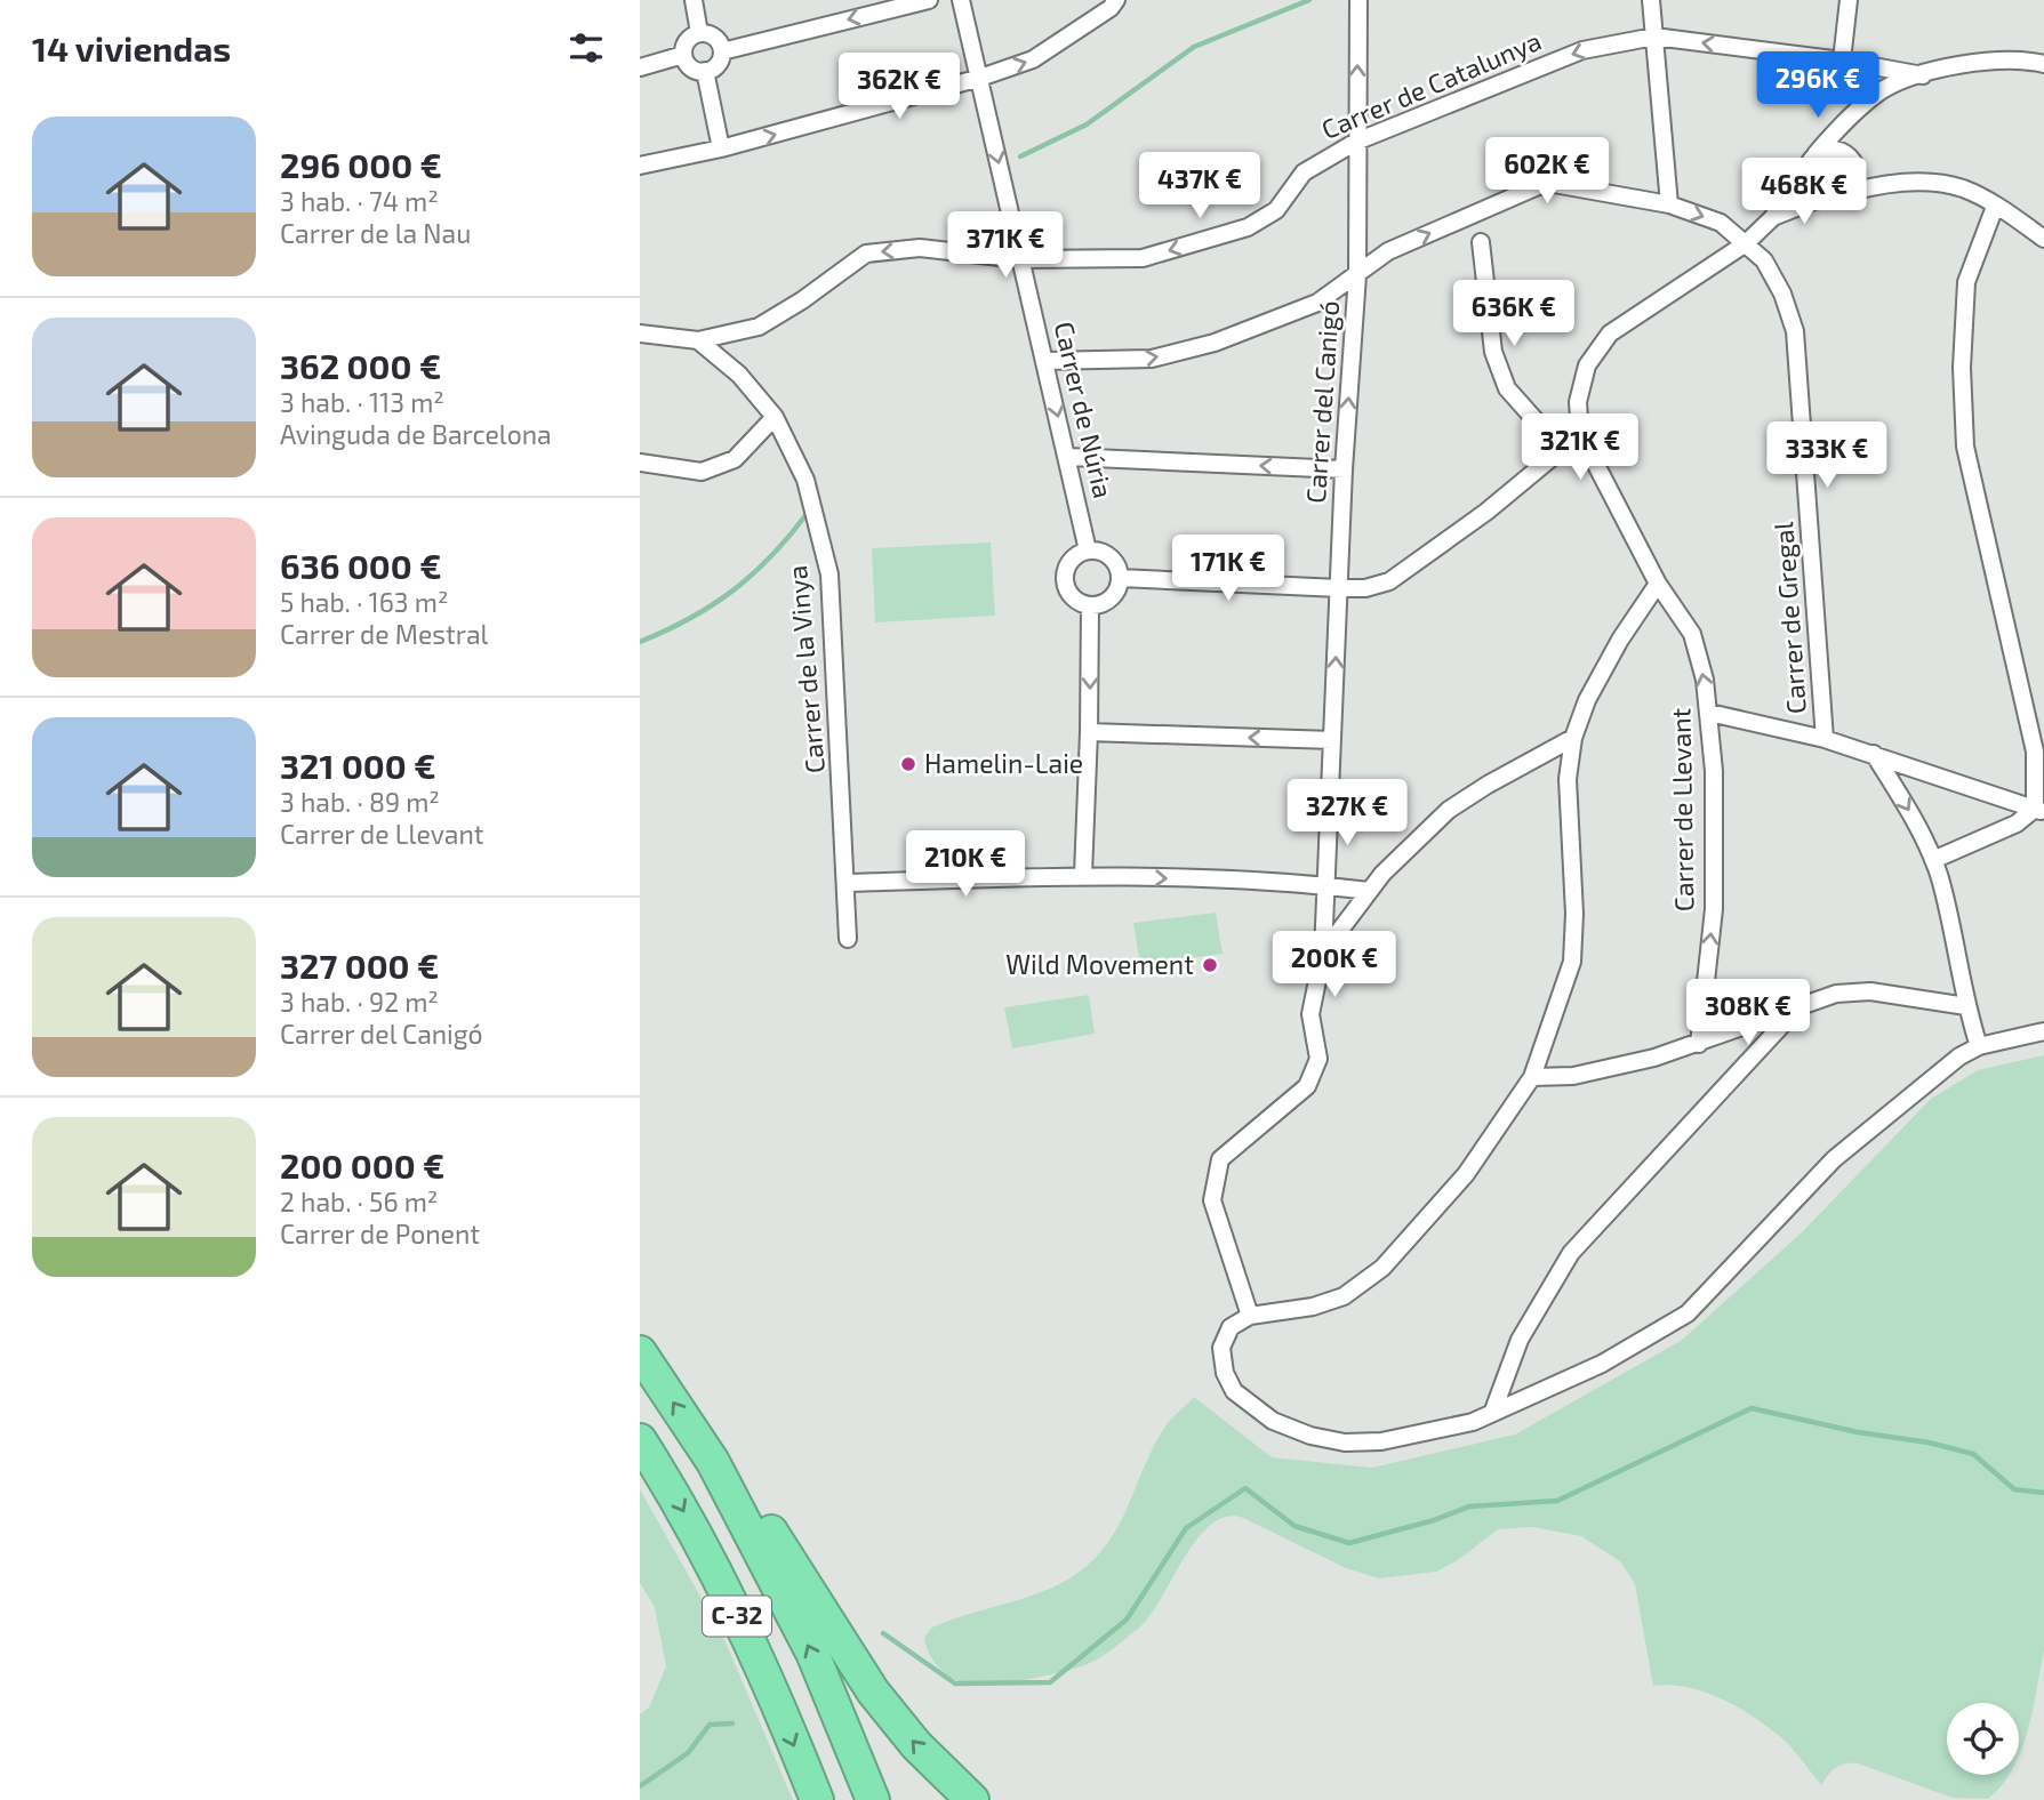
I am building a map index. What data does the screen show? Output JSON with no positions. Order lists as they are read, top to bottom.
{
  "streets": {
    "highway": ["C-32"],
    "street": [
      "Carrer de Catalunya",
      "Carrer del Canigó",
      "Carrer de Núria",
      "Carrer de Gregal",
      "Carrer de la Vinya",
      "Carrer de Llevant"
    ]
  },
  "crossings": [
    ["Carrer de Catalunya", "Carrer del Canigó"],
    ["Carrer de Catalunya", "Carrer de Núria"],
    ["Carrer del Canigó", "Carrer de Gregal"],
    ["Carrer de Núria", "Carrer de Gregal"],
    ["Carrer de Gregal", "Carrer de Llevant"]
  ],
  "one_way": ["Carrer de Catalunya", "Carrer de Núria"],
  "places": ["Hamelin-Laie", "Wild Movement"],
  "page": {
    "heading": "14 viviendas",
    "price": [
      "296K €",
      "362K €",
      "602K €",
      "437K €",
      "468K €",
      "371K €",
      "636K €",
      "321K €",
      "333K €",
      "171K €",
      "327K €",
      "210K €",
      "200K €",
      "308K €"
    ],
    "list": [
      {
        "name": "296 000 €",
        "note": "3 hab. · 74 m² · Carrer de la Nau"
      },
      {
        "name": "362 000 €",
        "note": "3 hab. · 113 m² · Avinguda de Barcelona"
      },
      {
        "name": "636 000 €",
        "note": "5 hab. · 163 m² · Carrer de Mestral"
      },
      {
        "name": "321 000 €",
        "note": "3 hab. · 89 m² · Carrer de Llevant"
      },
      {
        "name": "327 000 €",
        "note": "3 hab. · 92 m² · Carrer del Canigó"
      },
      {
        "name": "200 000 €",
        "note": "2 hab. · 56 m² · Carrer de Ponent"
      }
    ]
  }
}
